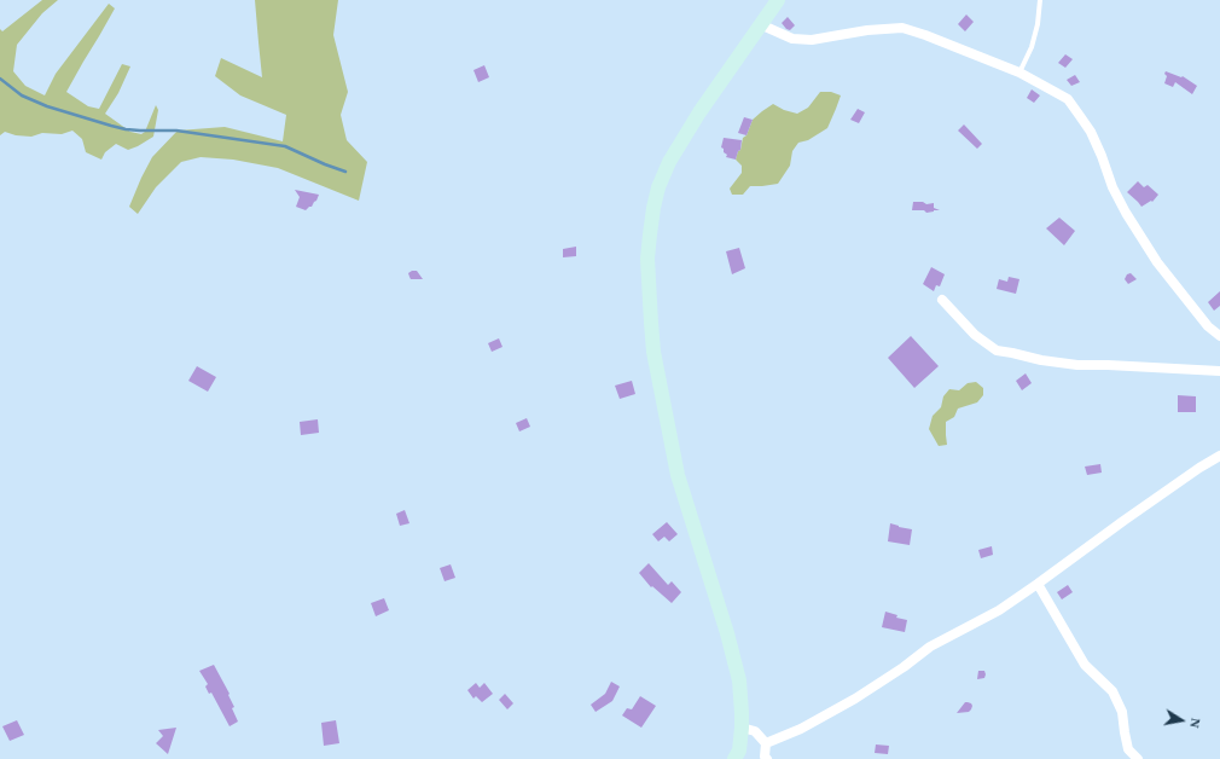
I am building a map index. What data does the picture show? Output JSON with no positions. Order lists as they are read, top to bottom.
{
  "north": "right"
}
